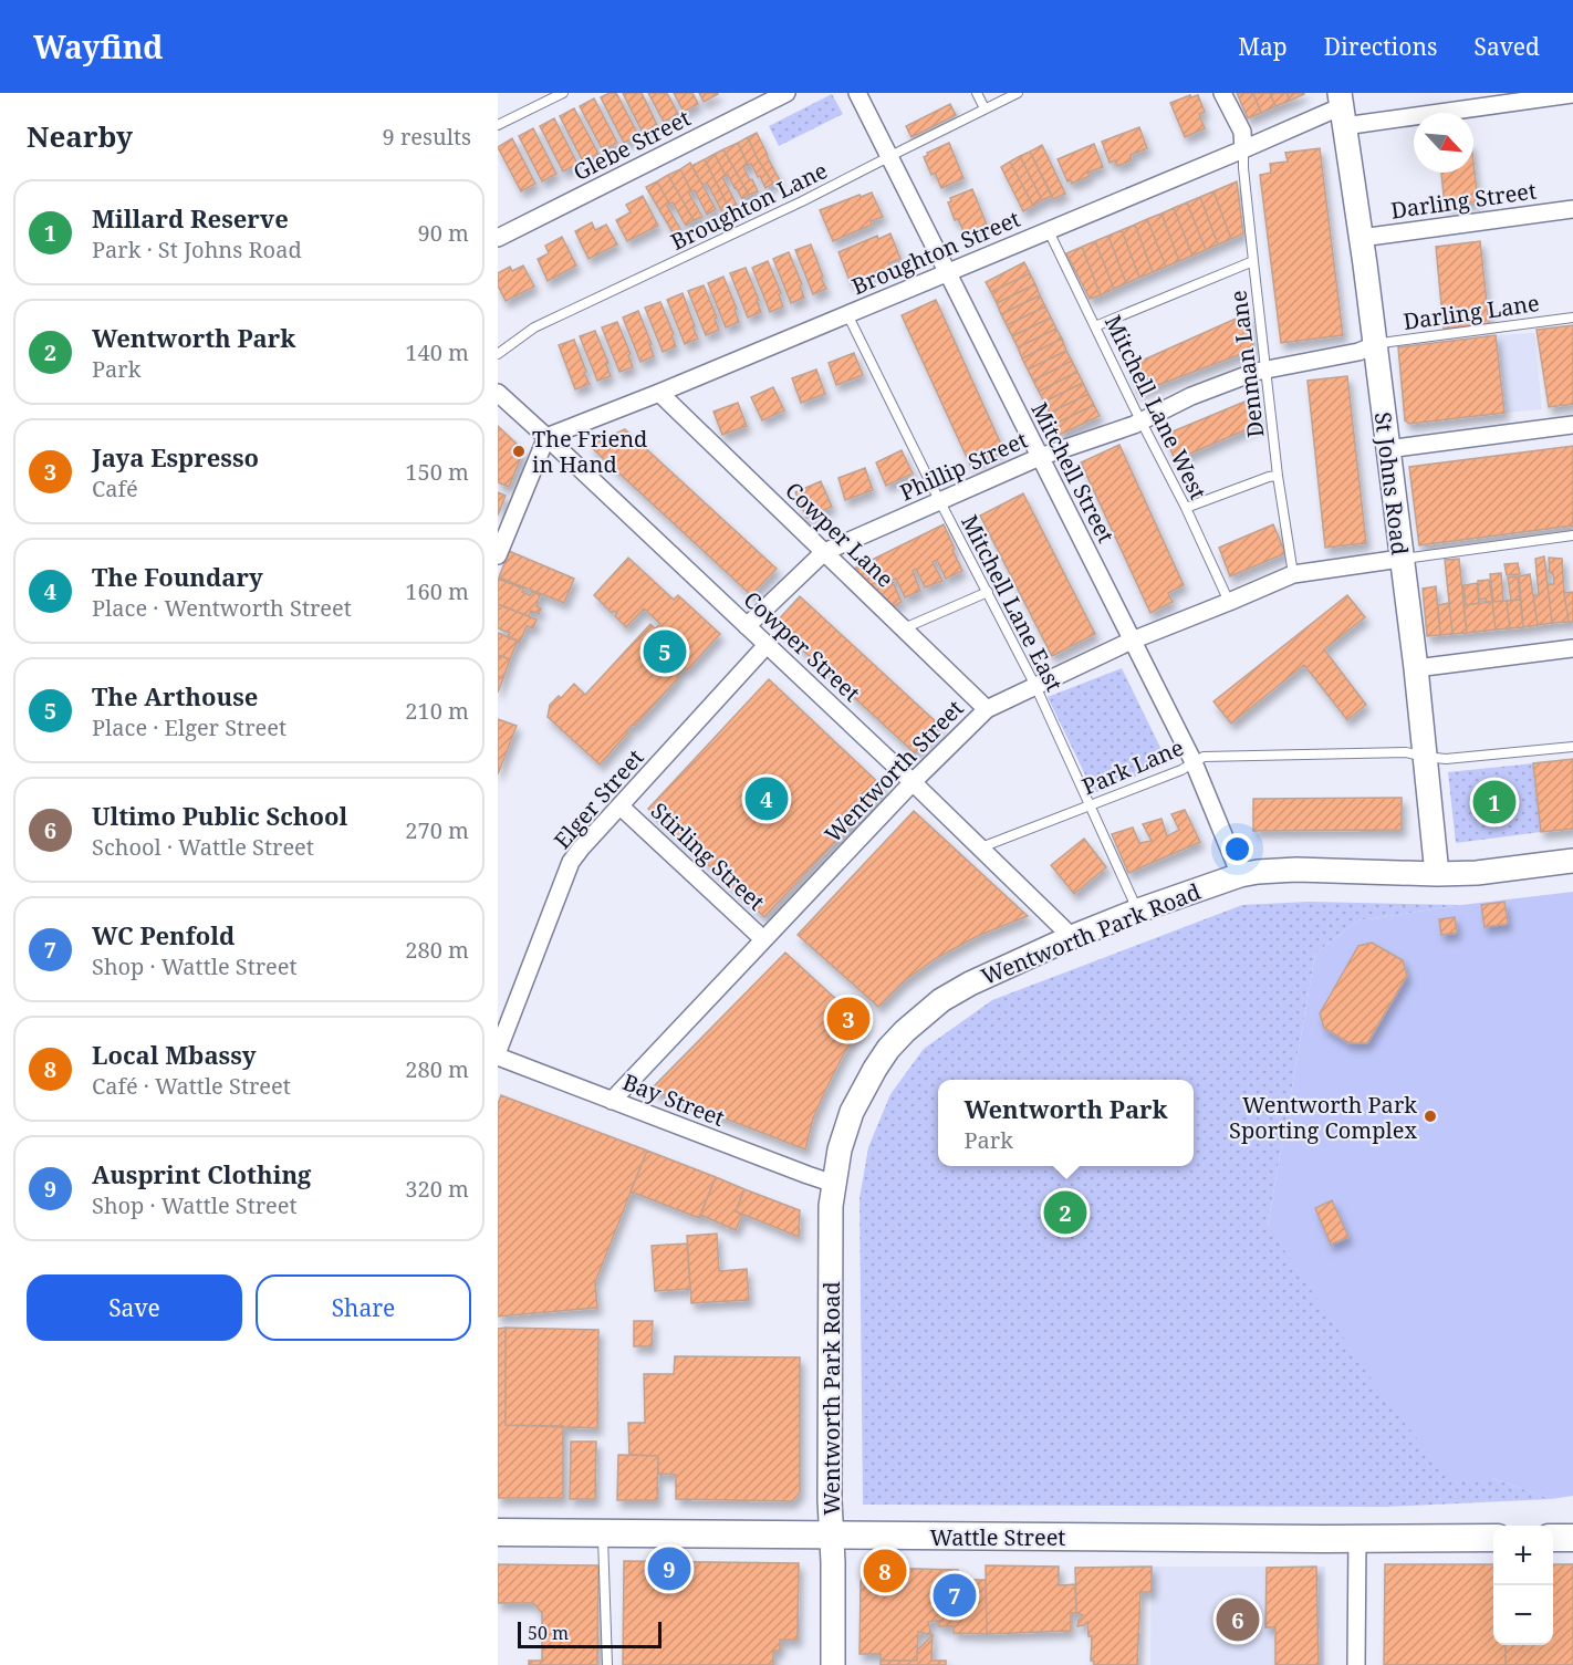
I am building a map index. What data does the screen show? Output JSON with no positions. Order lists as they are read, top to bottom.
{
  "streets": {
    "main road": ["Wattle Street"],
    "street": [
      "Glebe Street",
      "Darling Street",
      "Broughton Street",
      "Phillip Street",
      "Mitchell Street",
      "St Johns Road",
      "Cowper Lane",
      "Cowper Street",
      "Wentworth Street",
      "Elger Street",
      "Stirling Street",
      "Wentworth Park Road",
      "Bay Street"
    ],
    "lane": [
      "Broughton Lane",
      "Darling Lane",
      "Denman Lane",
      "Mitchell Lane West",
      "Mitchell Lane East",
      "Park Lane"
    ]
  },
  "crossings": [
    ["Darling Street", "St Johns Road"],
    ["Broughton Lane", "Mitchell Street"],
    ["Broughton Street", "Denman Lane"],
    ["Broughton Street", "Mitchell Lane West"],
    ["Broughton Street", "Mitchell Street"],
    ["Broughton Street", "St Johns Road"],
    ["Broughton Street", "Cowper Lane"],
    ["Broughton Street", "Mitchell Lane East"],
    ["Broughton Street", "Cowper Street"],
    ["Darling Lane", "Phillip Street"],
    ["Darling Lane", "St Johns Road"],
    ["Denman Lane", "Phillip Street"],
    ["Denman Lane", "Wentworth Street"],
    ["Mitchell Lane West", "Phillip Street"],
    ["Mitchell Lane West", "Wentworth Street"],
    ["Phillip Street", "Mitchell Street"],
    ["Phillip Street", "St Johns Road"],
    ["Phillip Street", "Cowper Lane"],
    ["Phillip Street", "Mitchell Lane East"],
    ["Phillip Street", "Cowper Street"],
    ["Mitchell Street", "Park Lane"],
    ["Mitchell Street", "Wentworth Street"],
    ["Mitchell Street", "Wentworth Park Road"],
    ["St Johns Road", "Park Lane"],
    ["St Johns Road", "Wentworth Street"],
    ["St Johns Road", "Wentworth Park Road"],
    ["Cowper Lane", "Wentworth Street"],
    ["Mitchell Lane East", "Park Lane"],
    ["Mitchell Lane East", "Wentworth Street"],
    ["Mitchell Lane East", "Wentworth Park Road"],
    ["Cowper Street", "Park Lane"],
    ["Cowper Street", "Wentworth Street"],
    ["Cowper Street", "Elger Street"],
    ["Cowper Street", "Wentworth Park Road"],
    ["Wentworth Street", "Stirling Street"],
    ["Wentworth Street", "Bay Street"],
    ["Elger Street", "Stirling Street"],
    ["Wentworth Park Road", "Bay Street"],
    ["Wentworth Park Road", "Wattle Street"]
  ],
  "places": ["The Friend in Hand", "Wentworth Park Sporting Complex"],
  "scale_bar": "50 m",
  "north": "bottom right",
  "page": {
    "header": "Wayfind",
    "nav": ["Map", "Directions", "Saved"],
    "heading": ["Nearby", "9 results"],
    "list": [
      {
        "mark": "1",
        "name": "Millard Reserve",
        "note": "Park · St Johns Road",
        "value": "90 m"
      },
      {
        "mark": "2",
        "name": "Wentworth Park",
        "note": "Park",
        "value": "140 m"
      },
      {
        "mark": "3",
        "name": "Jaya Espresso",
        "note": "Café",
        "value": "150 m"
      },
      {
        "mark": "4",
        "name": "The Foundary",
        "note": "Place · Wentworth Street",
        "value": "160 m"
      },
      {
        "mark": "5",
        "name": "The Arthouse",
        "note": "Place · Elger Street",
        "value": "210 m"
      },
      {
        "mark": "6",
        "name": "Ultimo Public School",
        "note": "School · Wattle Street",
        "value": "270 m"
      },
      {
        "mark": "7",
        "name": "WC Penfold",
        "note": "Shop · Wattle Street",
        "value": "280 m"
      },
      {
        "mark": "8",
        "name": "Local Mbassy",
        "note": "Café · Wattle Street",
        "value": "280 m"
      },
      {
        "mark": "9",
        "name": "Ausprint Clothing",
        "note": "Shop · Wattle Street",
        "value": "320 m"
      }
    ],
    "pins": [
      "5",
      "4",
      "1",
      "3",
      "2",
      "9",
      "8",
      "7",
      "6"
    ],
    "popup": ["Wentworth Park", "Park"],
    "buttons": ["Save", "Share"],
    "map_buttons": ["+", "−"],
    "scale": "50 m"
  }
}
